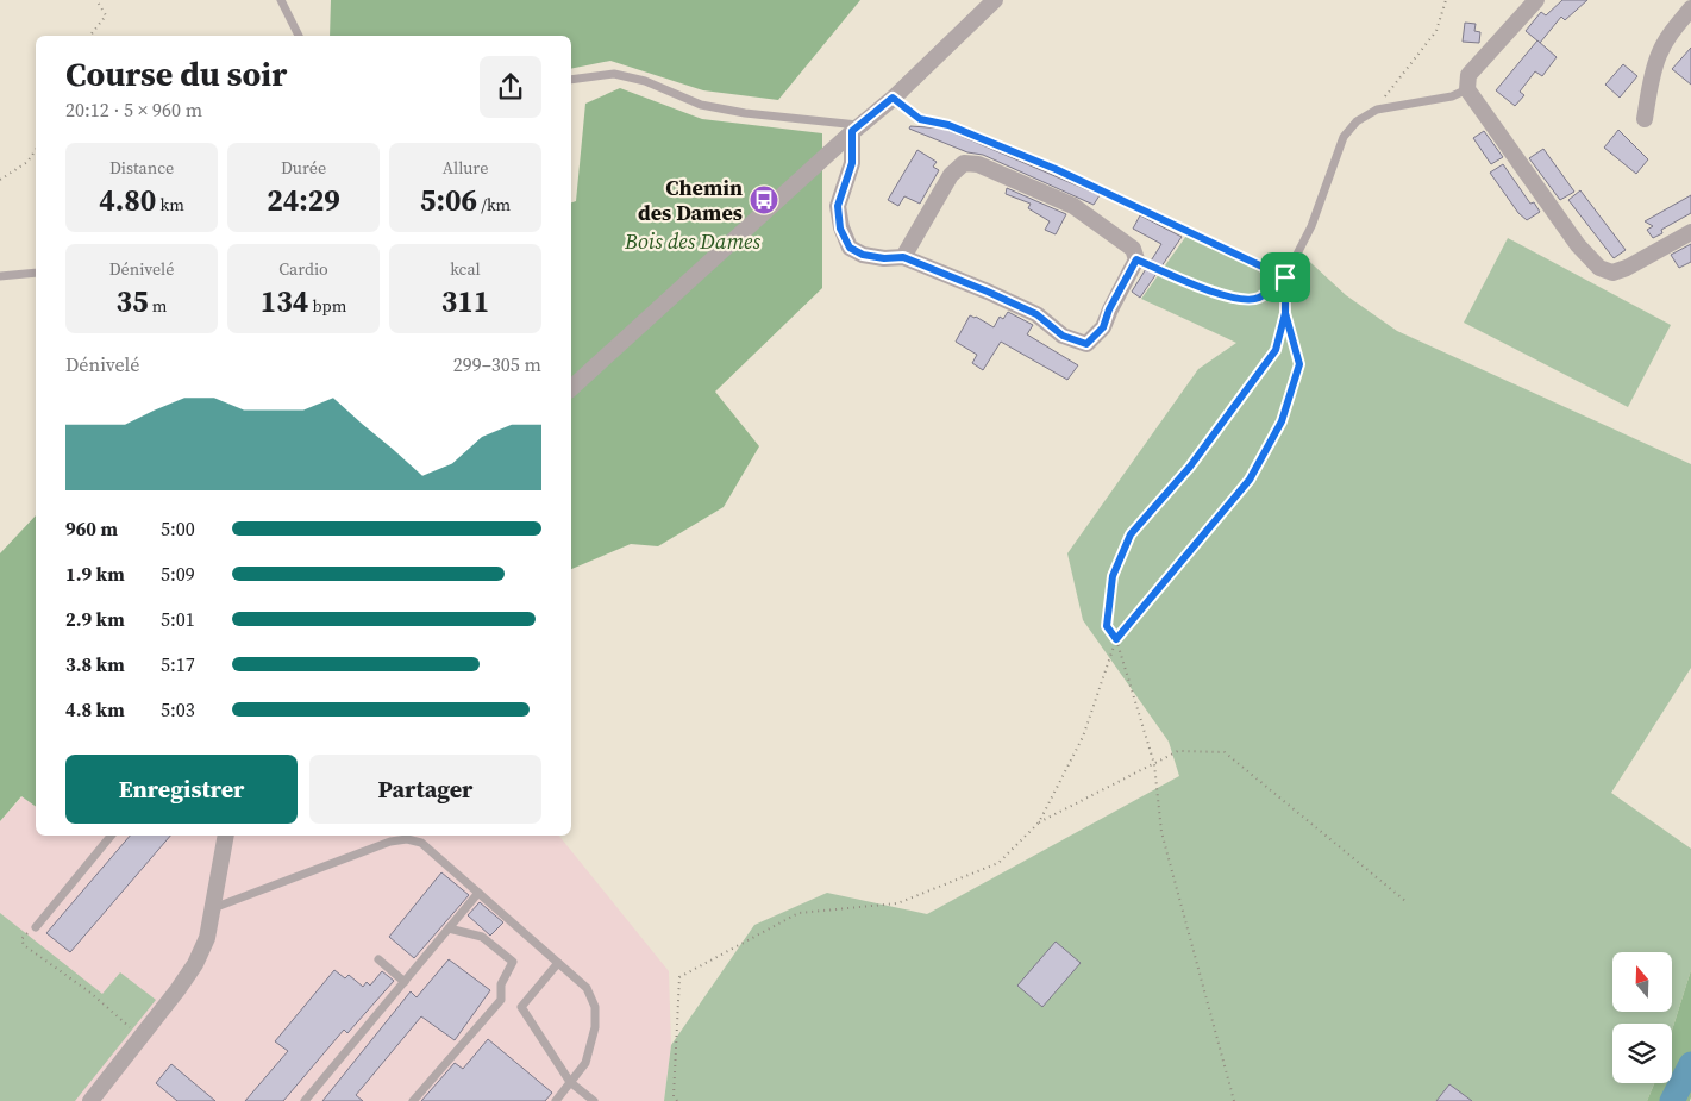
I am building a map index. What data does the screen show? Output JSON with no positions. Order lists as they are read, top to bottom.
{
  "parks": ["Bois des Dames"],
  "places": {
    "bus stop": ["Chemin des Dames"]
  },
  "north": "top",
  "page": {
    "heading": ["Course du soir", "20:12 · 5 × 960 m"],
    "stats": [
      ["Distance", "4.80 km"],
      ["Durée", "24:29"],
      ["Allure", "5:06 /km"],
      ["Dénivelé", "35 m"],
      ["Cardio", "134 bpm"],
      ["kcal", "311"]
    ],
    "chart": ["Dénivelé", "299–305 m"],
    "list": [
      {
        "name": "960 m",
        "note": "5:00"
      },
      {
        "name": "1.9 km",
        "note": "5:09"
      },
      {
        "name": "2.9 km",
        "note": "5:01"
      },
      {
        "name": "3.8 km",
        "note": "5:17"
      },
      {
        "name": "4.8 km",
        "note": "5:03"
      }
    ],
    "buttons": ["Enregistrer", "Partager"]
  }
}
